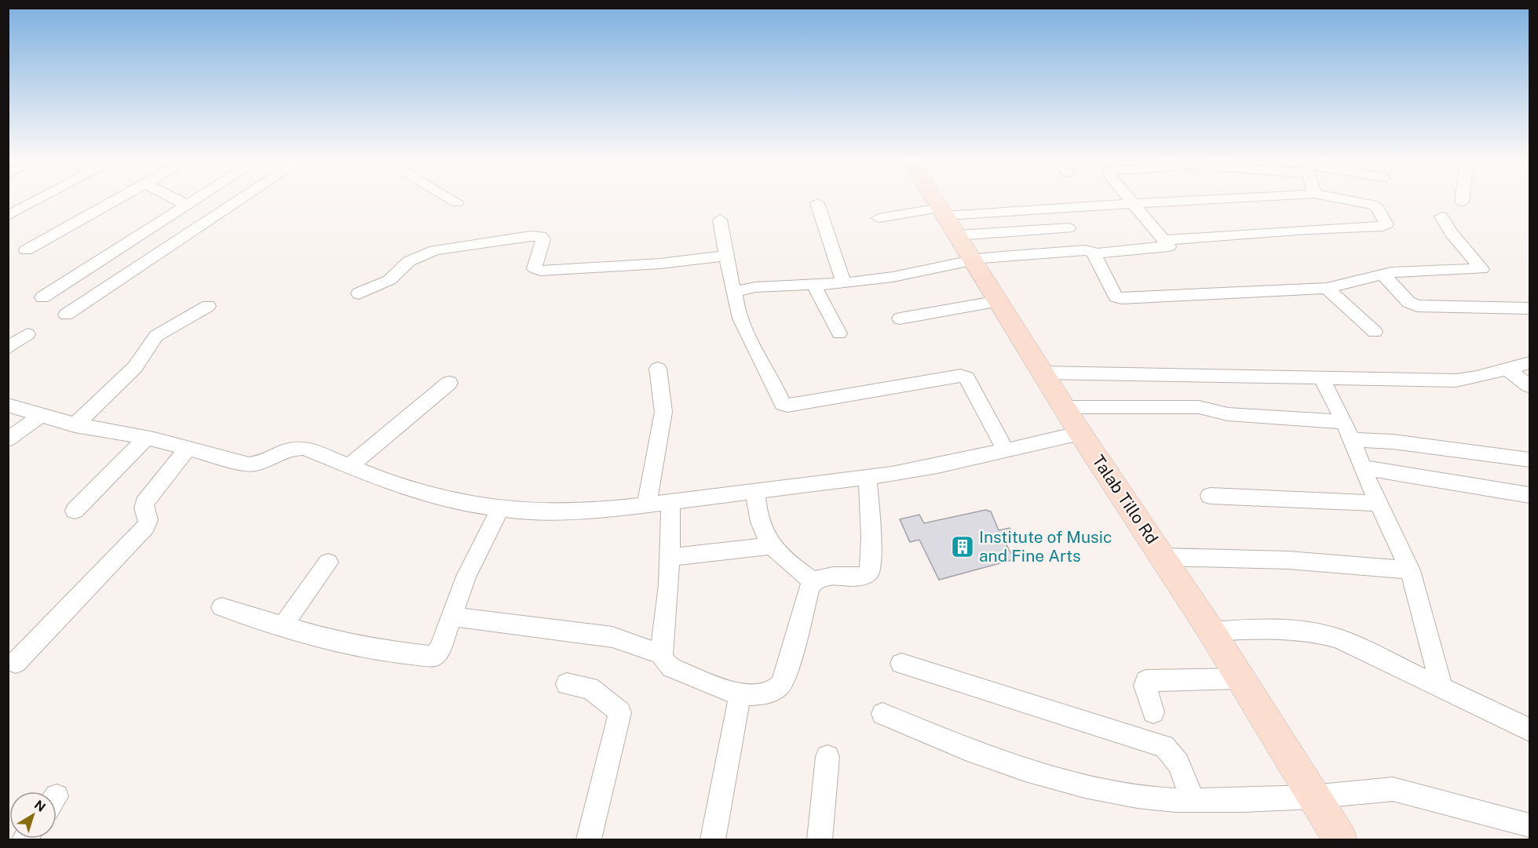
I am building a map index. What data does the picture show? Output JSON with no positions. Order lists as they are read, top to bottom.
{
  "streets": {
    "main road": ["Talab Tillo Rd"]
  },
  "places": {
    "building": ["Institute of Music and Fine Arts"]
  },
  "north": "top right"
}
